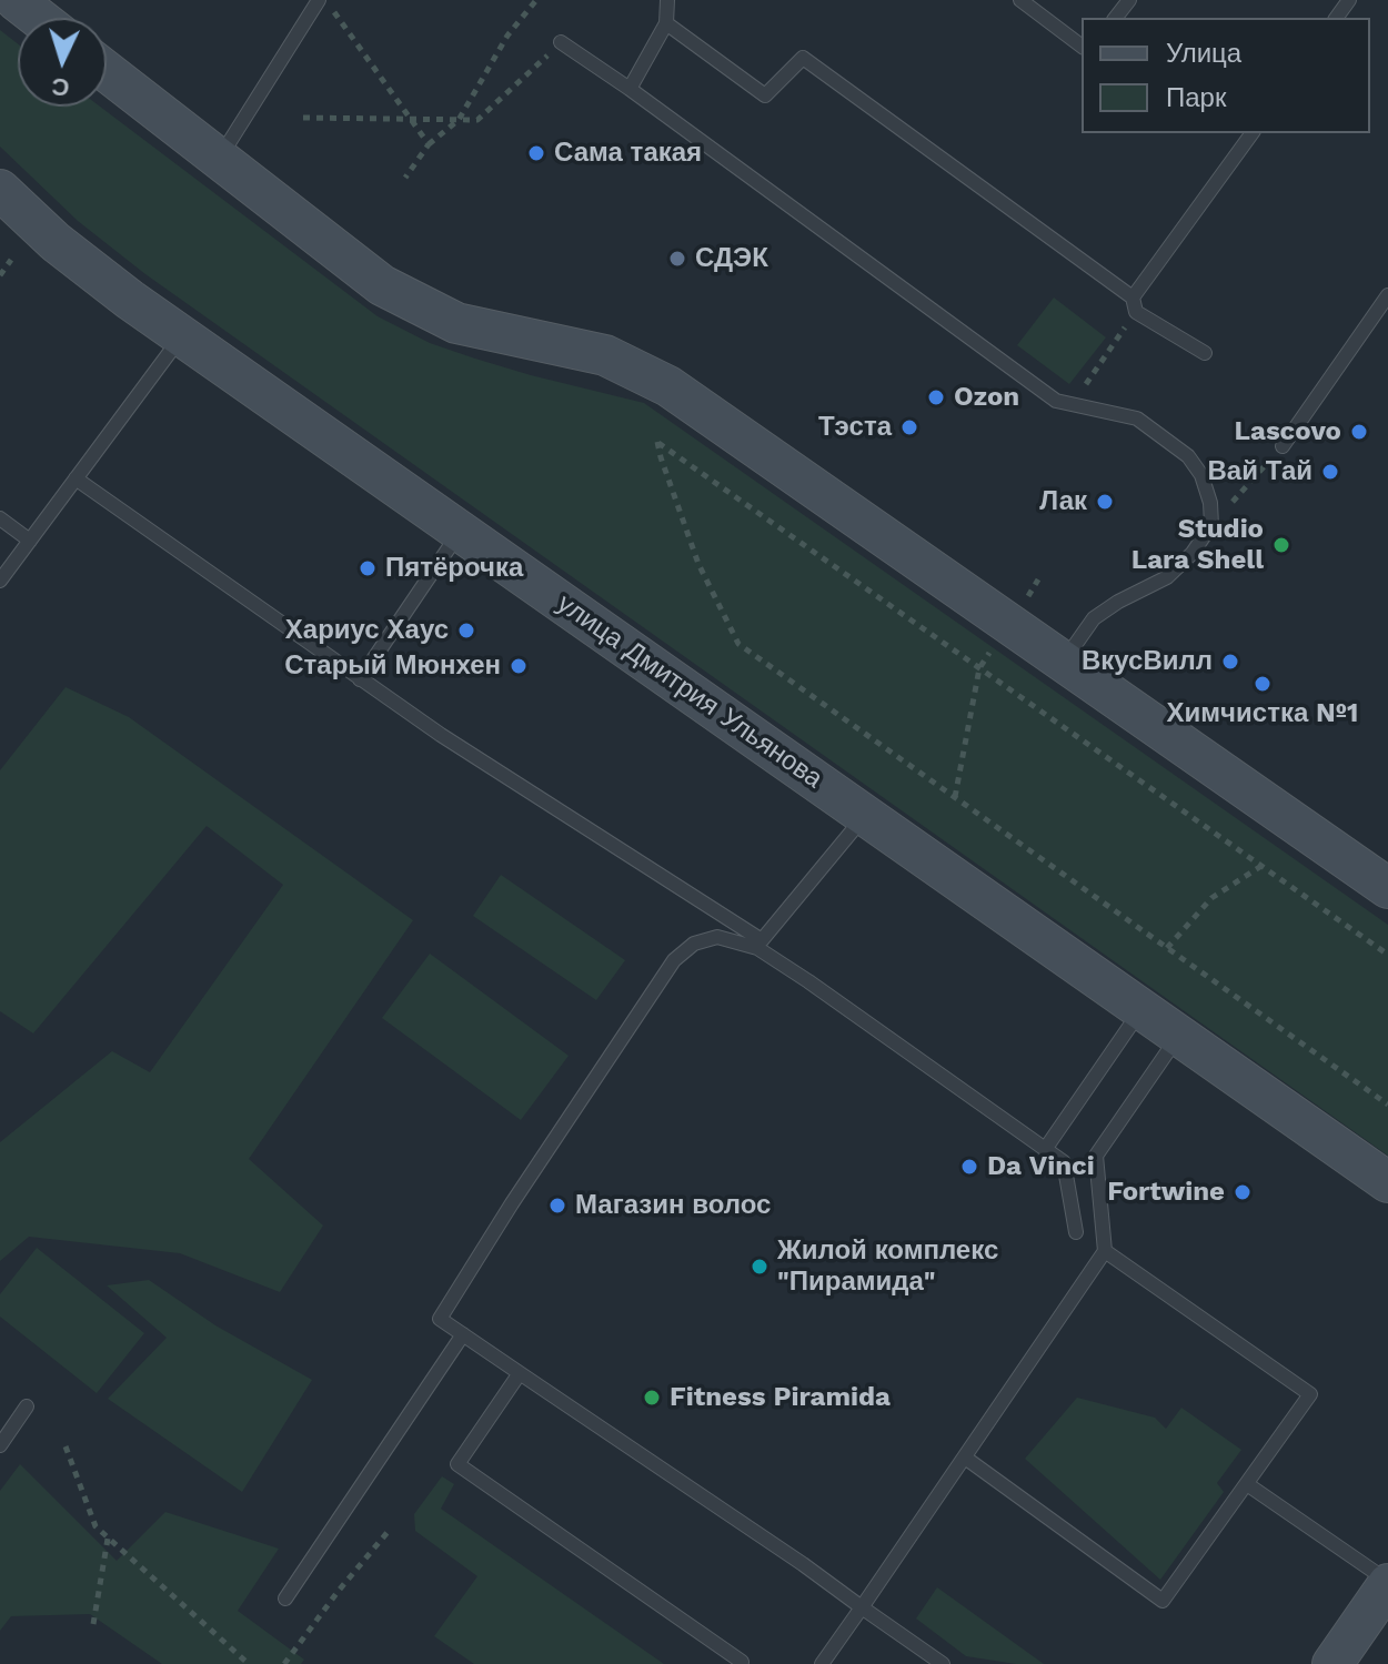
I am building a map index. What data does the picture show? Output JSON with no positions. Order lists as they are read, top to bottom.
{
  "streets": {
    "main road": ["улица Дмитрия Ульянова"]
  },
  "places": [
    "Сама такая",
    "СДЭК",
    "Ozon",
    "Тэста",
    "Lascovo",
    "Вай Тай",
    "Лак",
    "Studio Lara Shell",
    "Пятёрочка",
    "Хариус Хаус",
    "ВкусВилл",
    "Старый Мюнхен",
    "Химчистка №1",
    "Da Vinci",
    "Fortwine",
    "Магазин волос",
    "Жилой комплекс \"Пирамида\"",
    "Fitness Piramida"
  ],
  "legend": ["Улица", "Парк"],
  "north": "bottom"
}
